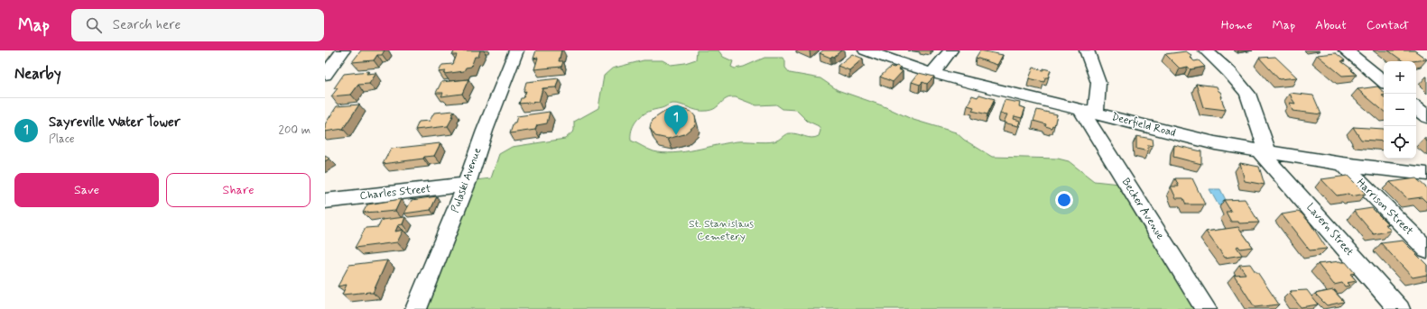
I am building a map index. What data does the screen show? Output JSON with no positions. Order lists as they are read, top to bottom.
{
  "streets": {
    "street": [
      "Deerfield Road",
      "Pulaski Avenue",
      "Charles Street",
      "Harrison Street",
      "Becker Avenue",
      "Lavern Street"
    ]
  },
  "crossings": [
    ["Deerfield Road", "Harrison Street"],
    ["Deerfield Road", "Becker Avenue"],
    ["Deerfield Road", "Lavern Street"],
    ["Pulaski Avenue", "Charles Street"]
  ],
  "parks": ["St. Stanislaus Cemetery"],
  "page": {
    "header": "Map",
    "search": "Search here",
    "nav": [
      "Home",
      "Map",
      "About",
      "Contact"
    ],
    "heading": "Nearby",
    "map_buttons": ["+", "−"],
    "list": [
      {
        "mark": "1",
        "name": "Sayreville Water Tower",
        "note": "Place",
        "value": "200 m"
      }
    ],
    "pins": "1",
    "buttons": ["Save", "Share"]
  }
}
